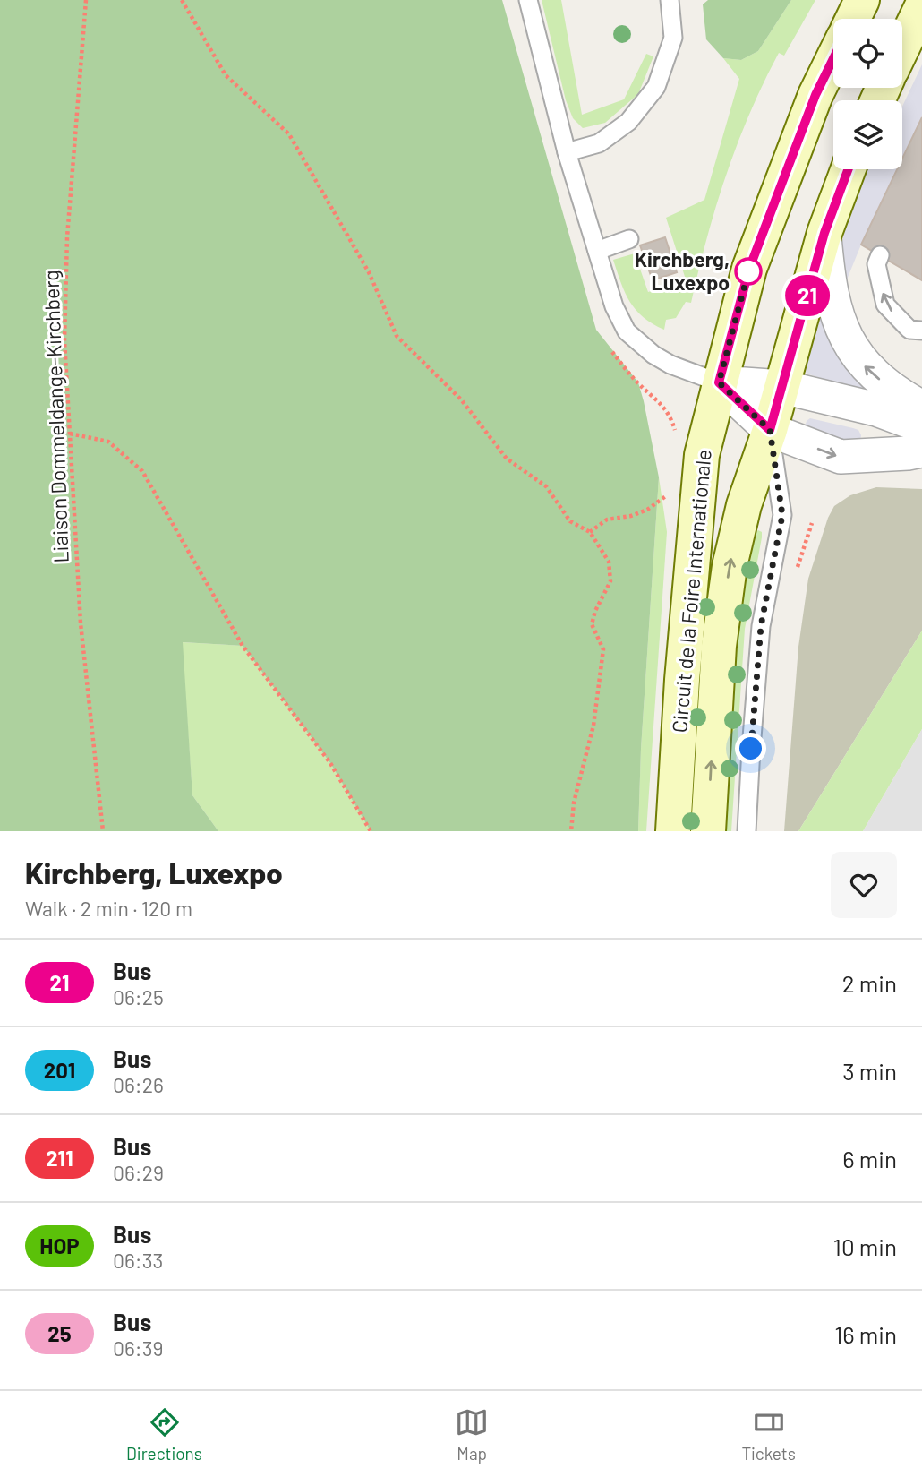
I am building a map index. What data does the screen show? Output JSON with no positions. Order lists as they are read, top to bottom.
{
  "streets": {
    "main road": ["Circuit de la Foire Internationale"],
    "path": ["Liaison Dommeldange-Kirchberg"]
  },
  "places": ["Kirchberg, Luxexpo"],
  "lines": ["bus line 21"],
  "page": {
    "on_map": "21",
    "heading": ["Kirchberg, Luxexpo", "Walk · 2 min · 120 m"],
    "list": [
      {
        "mark": "21",
        "name": "Bus",
        "note": "06:25",
        "value": "2 min"
      },
      {
        "mark": "201",
        "name": "Bus",
        "note": "06:26",
        "value": "3 min"
      },
      {
        "mark": "211",
        "name": "Bus",
        "note": "06:29",
        "value": "6 min"
      },
      {
        "mark": "HOP",
        "name": "Bus",
        "note": "06:33",
        "value": "10 min"
      },
      {
        "mark": "25",
        "name": "Bus",
        "note": "06:39",
        "value": "16 min"
      }
    ],
    "tabs": ["Directions", "Map", "Tickets"]
  }
}
